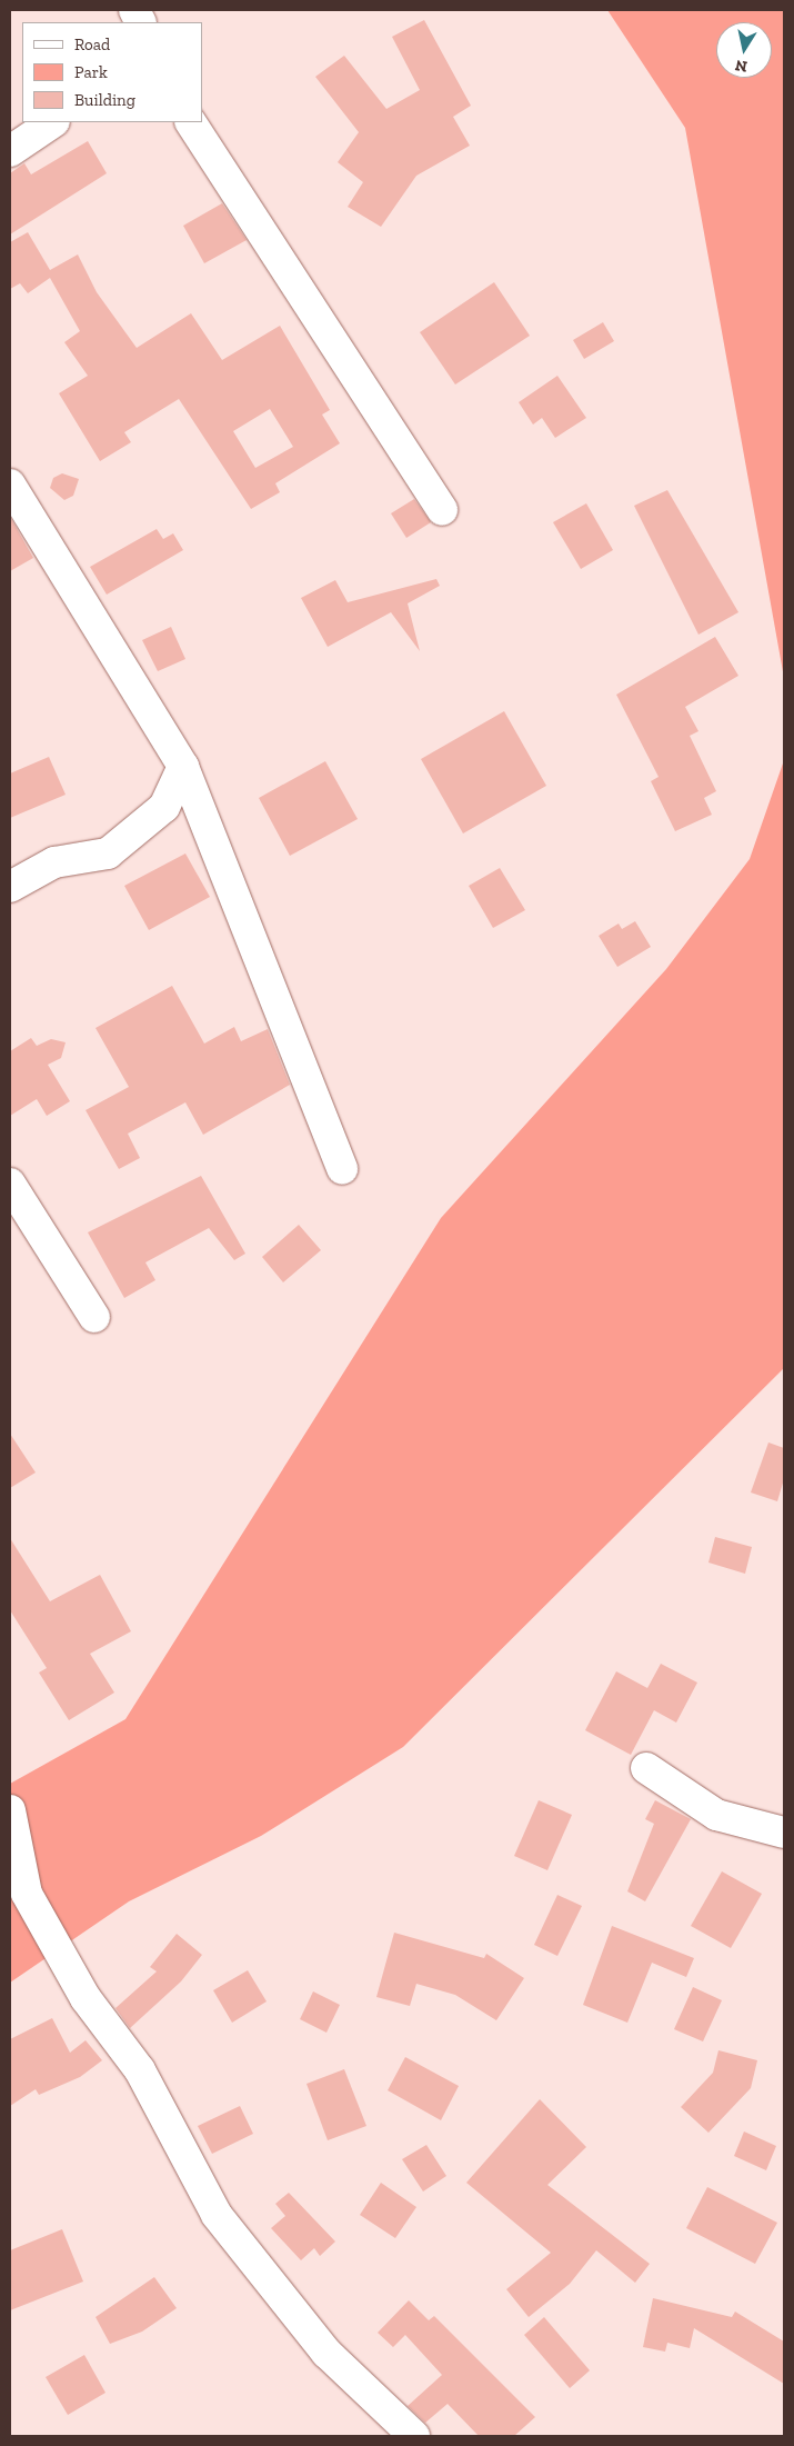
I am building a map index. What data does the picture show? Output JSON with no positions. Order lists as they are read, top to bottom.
{
  "legend": ["Road", "Park", "Building"],
  "north": "bottom"
}
